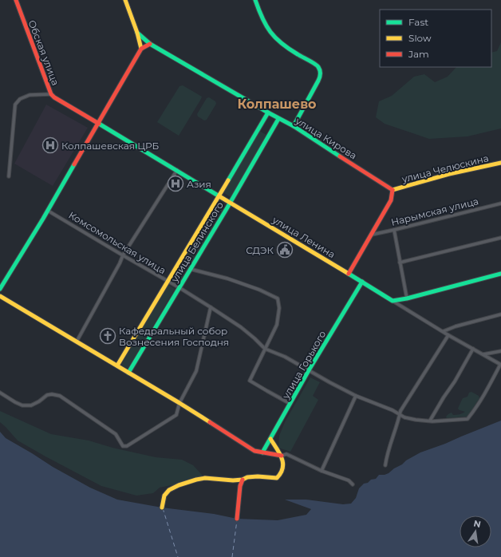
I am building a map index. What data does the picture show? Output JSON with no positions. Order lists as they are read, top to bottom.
{
  "streets": {
    "street": [
      "Обская улица",
      "улица Кирова",
      "улица Челюскина",
      "Нарымская улица",
      "улица Ленина",
      "улица Белинского",
      "Комсомольская улица",
      "улица Горького"
    ]
  },
  "crossings": [
    ["Обская улица", "улица Ленина"],
    ["улица Кирова", "улица Челюскина"],
    ["улица Кирова", "улица Белинского"],
    ["улица Ленина", "улица Белинского"],
    ["улица Ленина", "Комсомольская улица"],
    ["улица Ленина", "улица Горького"],
    ["улица Белинского", "Комсомольская улица"],
    ["Комсомольская улица", "улица Горького"]
  ],
  "districts": ["Колпашево"],
  "places": {
    "hospital": ["Колпашевская ЦРБ", "Азия"],
    "public building": ["СДЭК"],
    "church": ["Кафедральный собор Вознесения Господня"]
  },
  "legend": ["Fast", "Slow", "Jam"],
  "north": "top"
}
